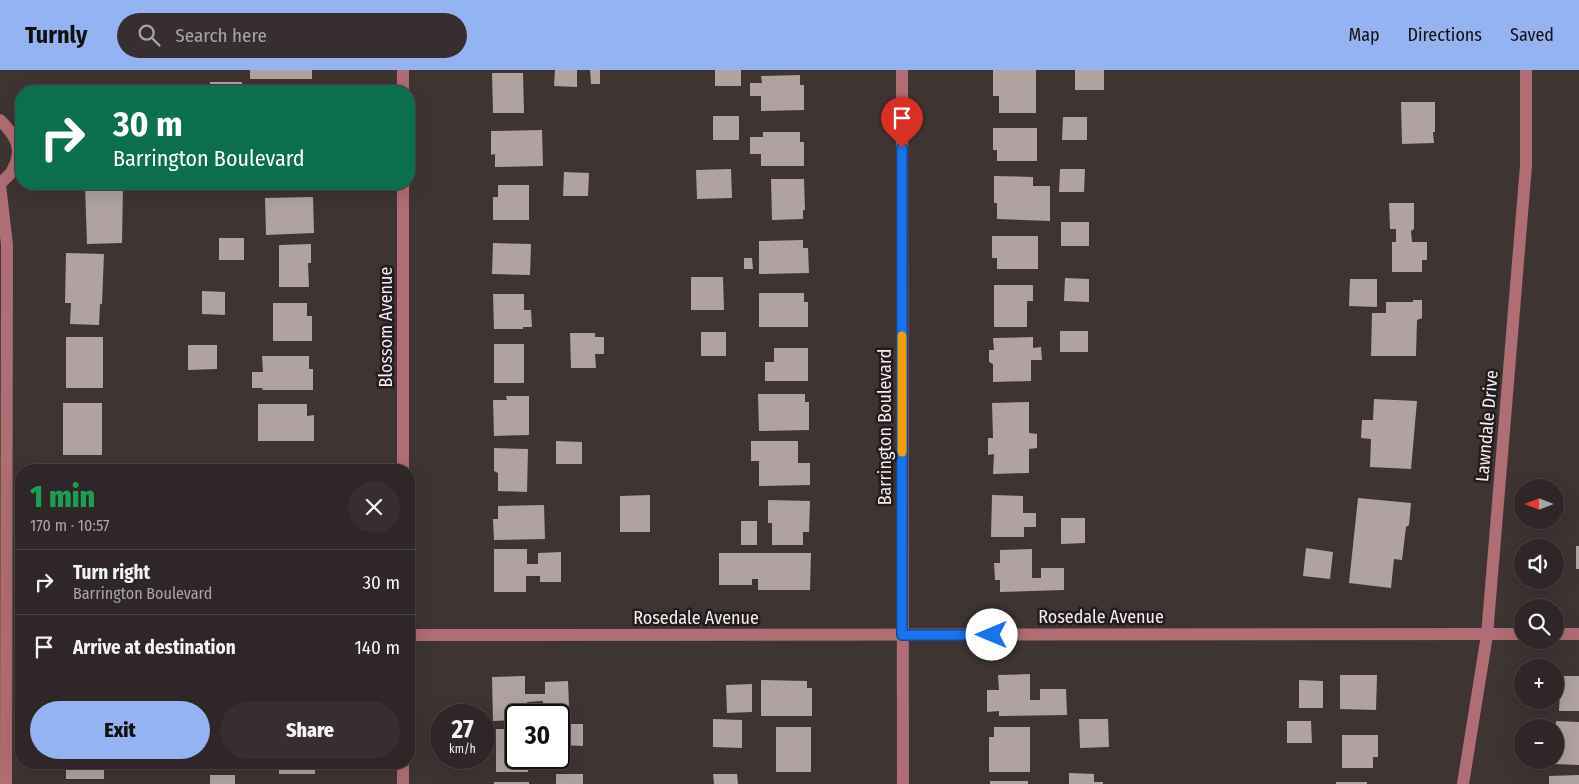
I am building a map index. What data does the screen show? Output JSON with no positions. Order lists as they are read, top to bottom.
{
  "streets": {
    "street": [
      "Blossom Avenue",
      "Lawndale Drive",
      "Barrington Boulevard",
      "Rosedale Avenue"
    ]
  },
  "crossings": [
    ["Lawndale Drive", "Rosedale Avenue"],
    ["Barrington Boulevard", "Rosedale Avenue"]
  ],
  "north": "left",
  "page": {
    "header": "Turnly",
    "search": "Search here",
    "nav": ["Map", "Directions", "Saved"],
    "turn": ["30 m", "Barrington Boulevard"],
    "heading": ["1 min", "170 m · 10:57"],
    "map_buttons": ["+", "−"],
    "list": [
      {
        "name": "Turn right",
        "note": "Barrington Boulevard",
        "value": "30 m"
      },
      {
        "name": "Arrive at destination",
        "value": "140 m"
      }
    ],
    "buttons": ["Exit", "Share"],
    "speed": "27 km/h",
    "limit": "30"
  }
}
